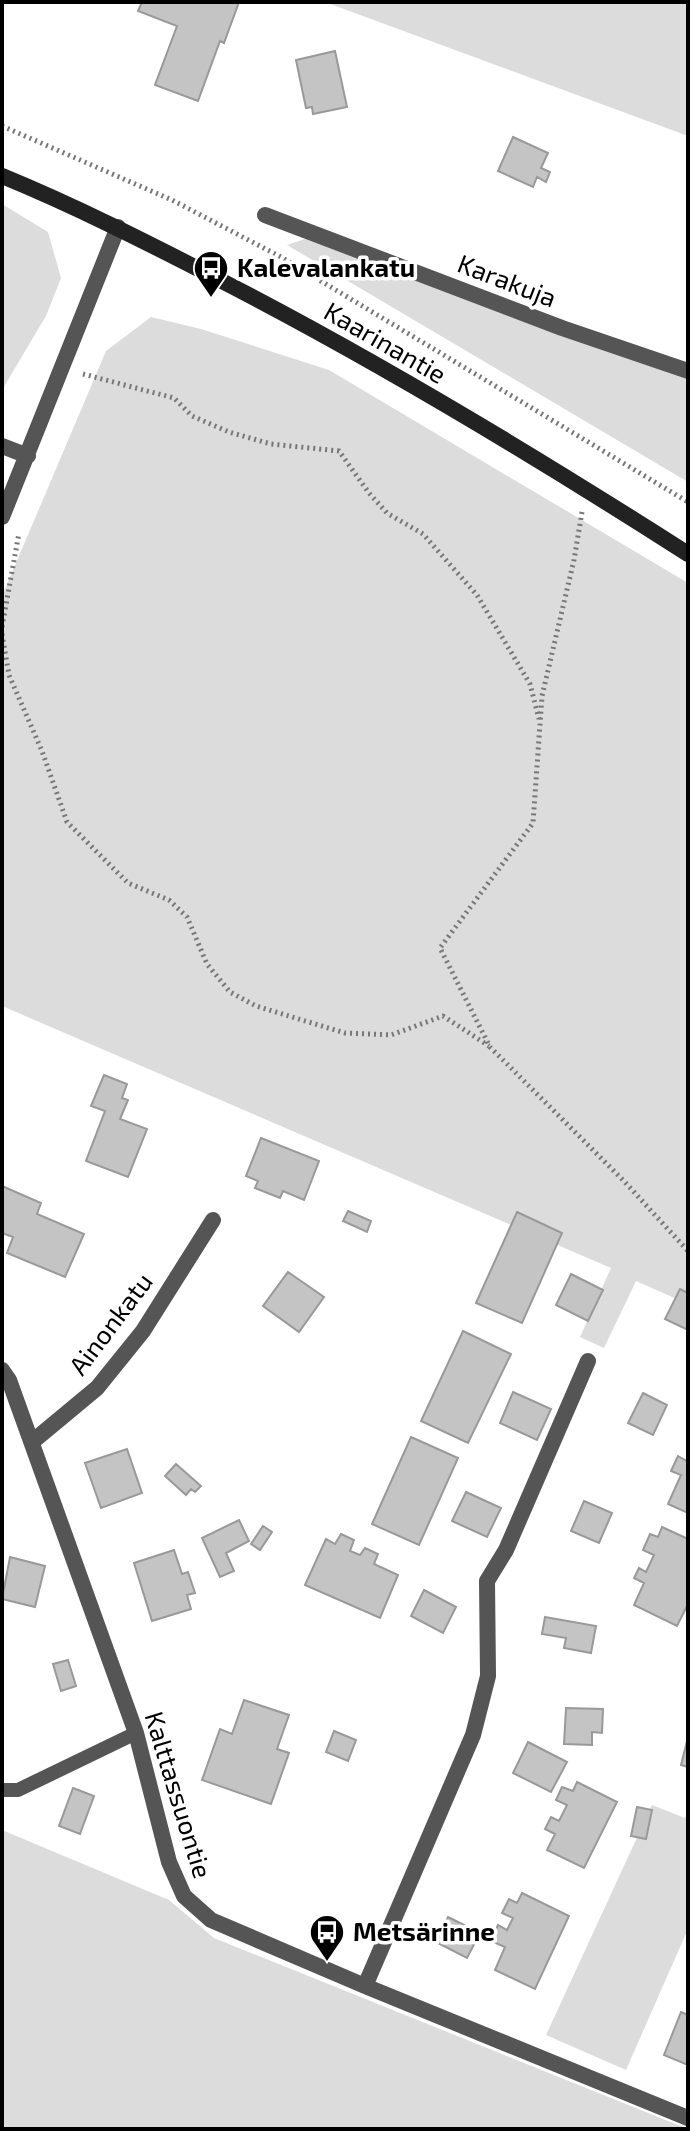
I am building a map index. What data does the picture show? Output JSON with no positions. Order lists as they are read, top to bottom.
{
  "streets": {
    "main road": ["Kaarinantie"],
    "street": ["Karakuja", "Ainonkatu", "Kalttassuontie"]
  },
  "crossings": [
    ["Ainonkatu", "Kalttassuontie"]
  ],
  "places": {
    "bus stop": ["Kalevalankatu", "Metsärinne"]
  }
}
